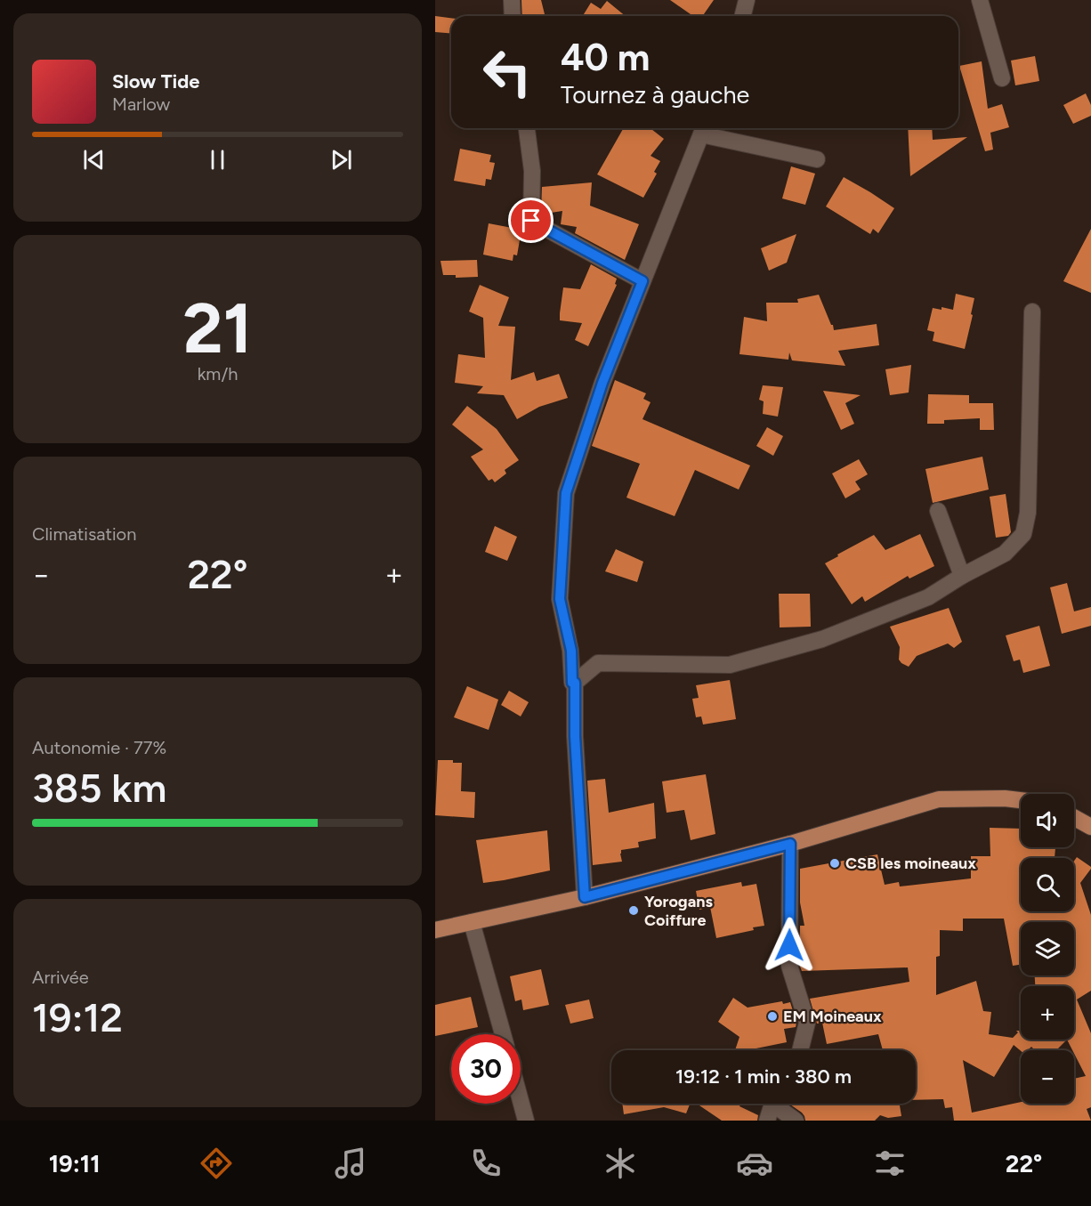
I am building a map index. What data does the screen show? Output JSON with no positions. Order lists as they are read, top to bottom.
{
  "places": ["CSB les moineaux", "Yorogans Coiffure", "EM Moineaux"],
  "page": {
    "turn": ["40 m", "Tournez à gauche"],
    "song": ["Slow Tide", "Marlow"],
    "tile": [
      ["21", "km/h"],
      "Climatisation",
      ["Autonomie · 77%", "385 km"],
      ["Arrivée", "19:12"]
    ],
    "heat": ["−", "22°", "+"],
    "map_buttons": ["+", "−"],
    "limit": "30",
    "trip": "19:12 · 1 min · 380 m",
    "tabs": ["19:11", "22°"]
  }
}
